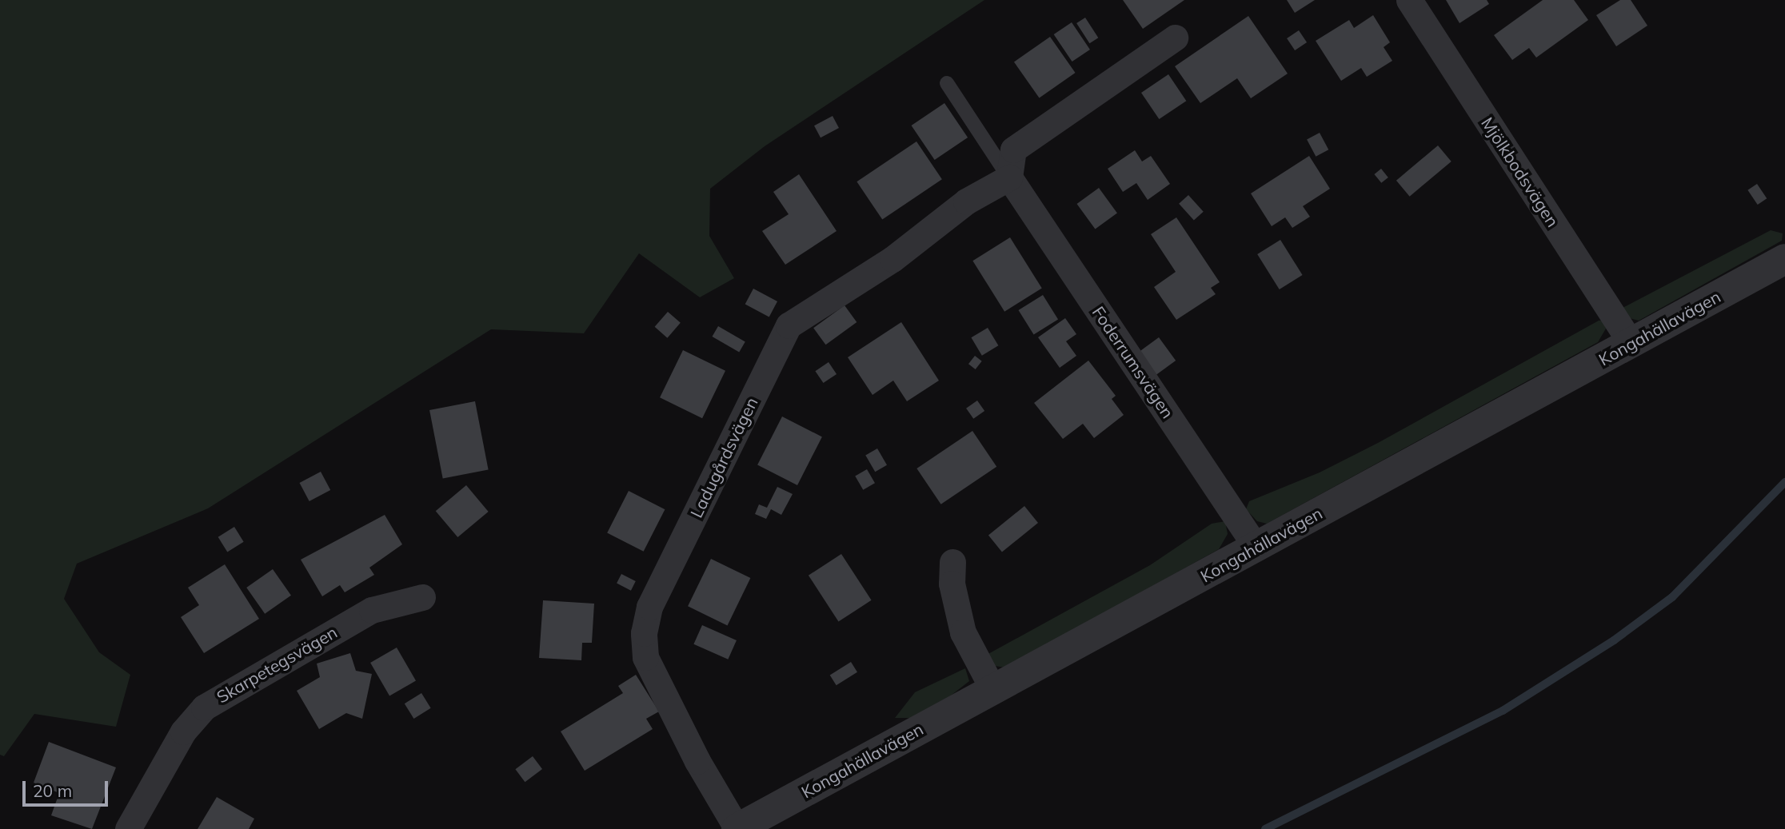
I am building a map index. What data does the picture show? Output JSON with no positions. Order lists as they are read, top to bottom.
{
  "streets": {
    "street": [
      "Mjölkbodsvägen",
      "Kongahällavägen",
      "Foderrumsvägen",
      "Ladugårdsvägen",
      "Skarpetegsvägen"
    ]
  },
  "crossings": [
    ["Mjölkbodsvägen", "Kongahällavägen"],
    ["Kongahällavägen", "Foderrumsvägen"],
    ["Kongahällavägen", "Ladugårdsvägen"],
    ["Foderrumsvägen", "Ladugårdsvägen"]
  ],
  "scale_bar": "20 m"
}
